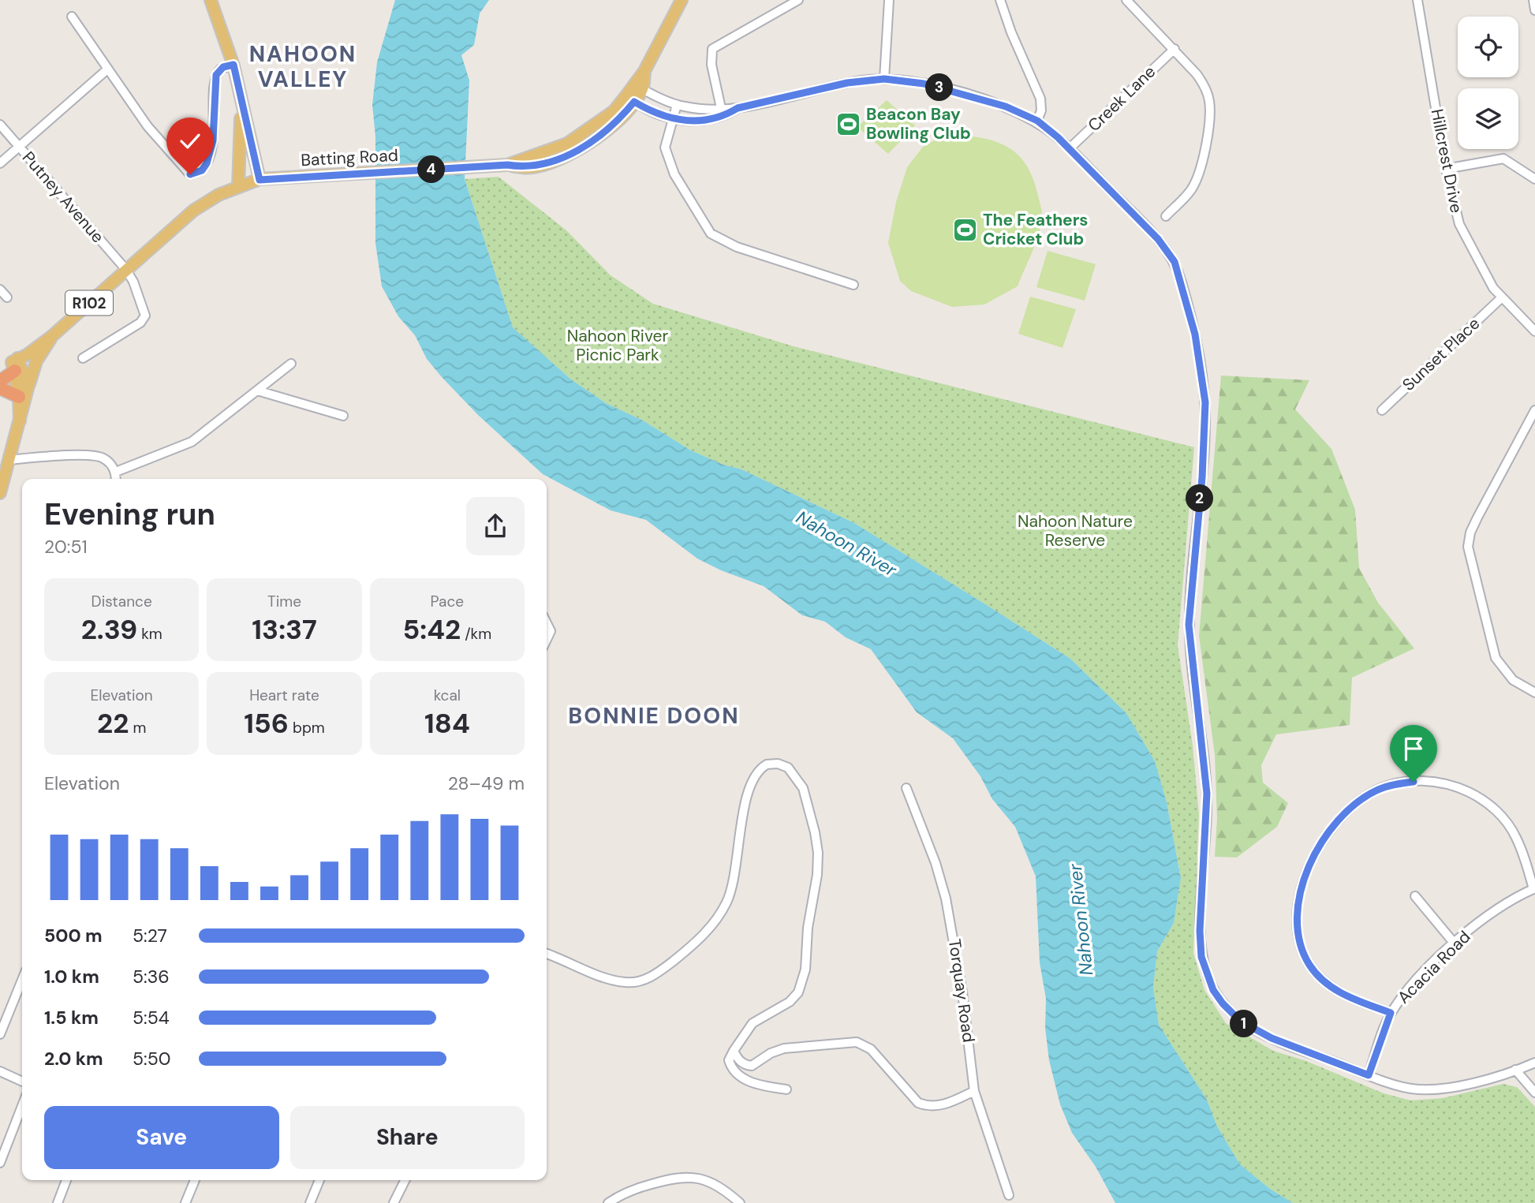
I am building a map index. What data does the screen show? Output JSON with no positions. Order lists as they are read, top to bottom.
{
  "streets": {
    "main road": ["Batting Road", "R102"],
    "street": [
      "Creek Lane",
      "Hillcrest Drive",
      "Putney Avenue",
      "Sunset Place",
      "Acacia Road",
      "Torquay Road"
    ]
  },
  "crossings": [
    ["Batting Road", "R102"],
    ["Hillcrest Drive", "Sunset Place"],
    ["Putney Avenue", "R102"]
  ],
  "districts": ["NAHOON VALLEY", "BONNIE DOON"],
  "water": ["Nahoon River"],
  "parks": ["Nahoon River Picnic Park", "Nahoon Nature Reserve"],
  "places": {
    "sports": ["Beacon Bay Bowling Club", "The Feathers Cricket Club"]
  },
  "page": {
    "pins": [
      "3",
      "4",
      "2",
      "1"
    ],
    "heading": ["Evening run", "20:51"],
    "stats": [
      ["Distance", "2.39 km"],
      ["Time", "13:37"],
      ["Pace", "5:42 /km"],
      ["Elevation", "22 m"],
      ["Heart rate", "156 bpm"],
      ["kcal", "184"]
    ],
    "chart": ["Elevation", "28–49 m"],
    "list": [
      {
        "name": "500 m",
        "note": "5:27"
      },
      {
        "name": "1.0 km",
        "note": "5:36"
      },
      {
        "name": "1.5 km",
        "note": "5:54"
      },
      {
        "name": "2.0 km",
        "note": "5:50"
      }
    ],
    "buttons": ["Save", "Share"]
  }
}
